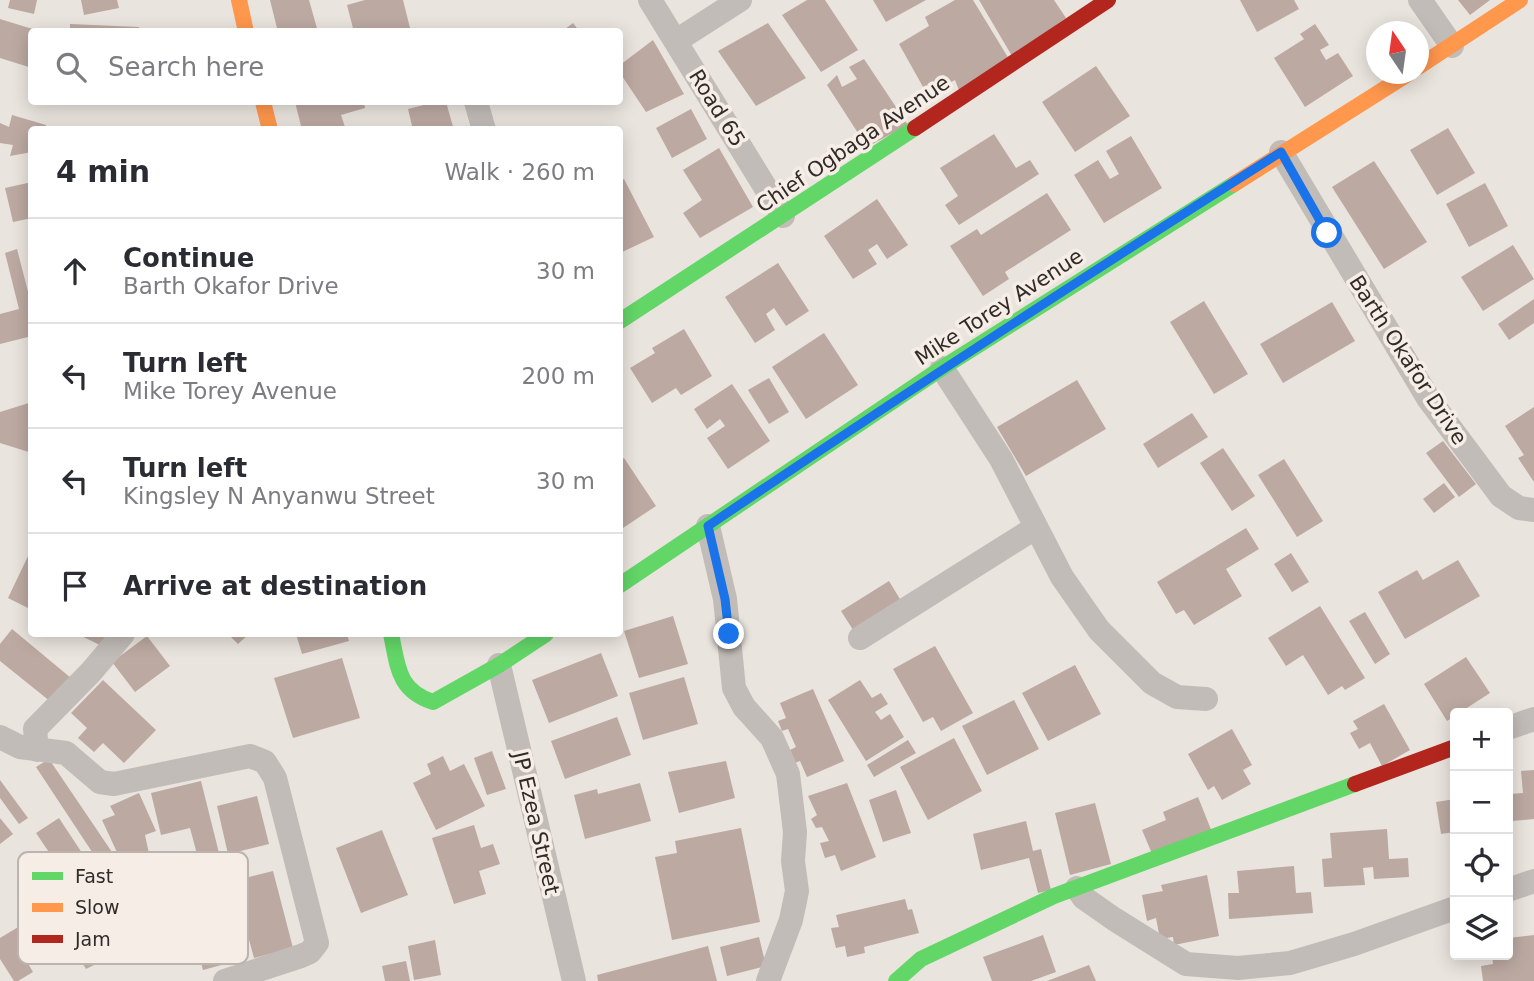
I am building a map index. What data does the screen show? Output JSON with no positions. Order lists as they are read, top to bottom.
{
  "streets": {
    "street": [
      "Road 65",
      "Chief Ogbaga Avenue",
      "Mike Torey Avenue",
      "Barth Okafor Drive",
      "JP Ezea Street"
    ]
  },
  "crossings": [
    ["Road 65", "Chief Ogbaga Avenue"],
    ["Mike Torey Avenue", "Barth Okafor Drive"]
  ],
  "legend": ["Fast", "Slow", "Jam"],
  "north": "top",
  "page": {
    "search": "Search here",
    "heading": ["4 min", "Walk · 260 m"],
    "list": [
      ["Continue", "Barth Okafor Drive", "30 m"],
      ["Turn left", "Mike Torey Avenue", "200 m"],
      ["Turn left", "Kingsley N Anyanwu Street", "30 m"],
      "Arrive at destination"
    ],
    "map_buttons": ["+", "−"]
  }
}
